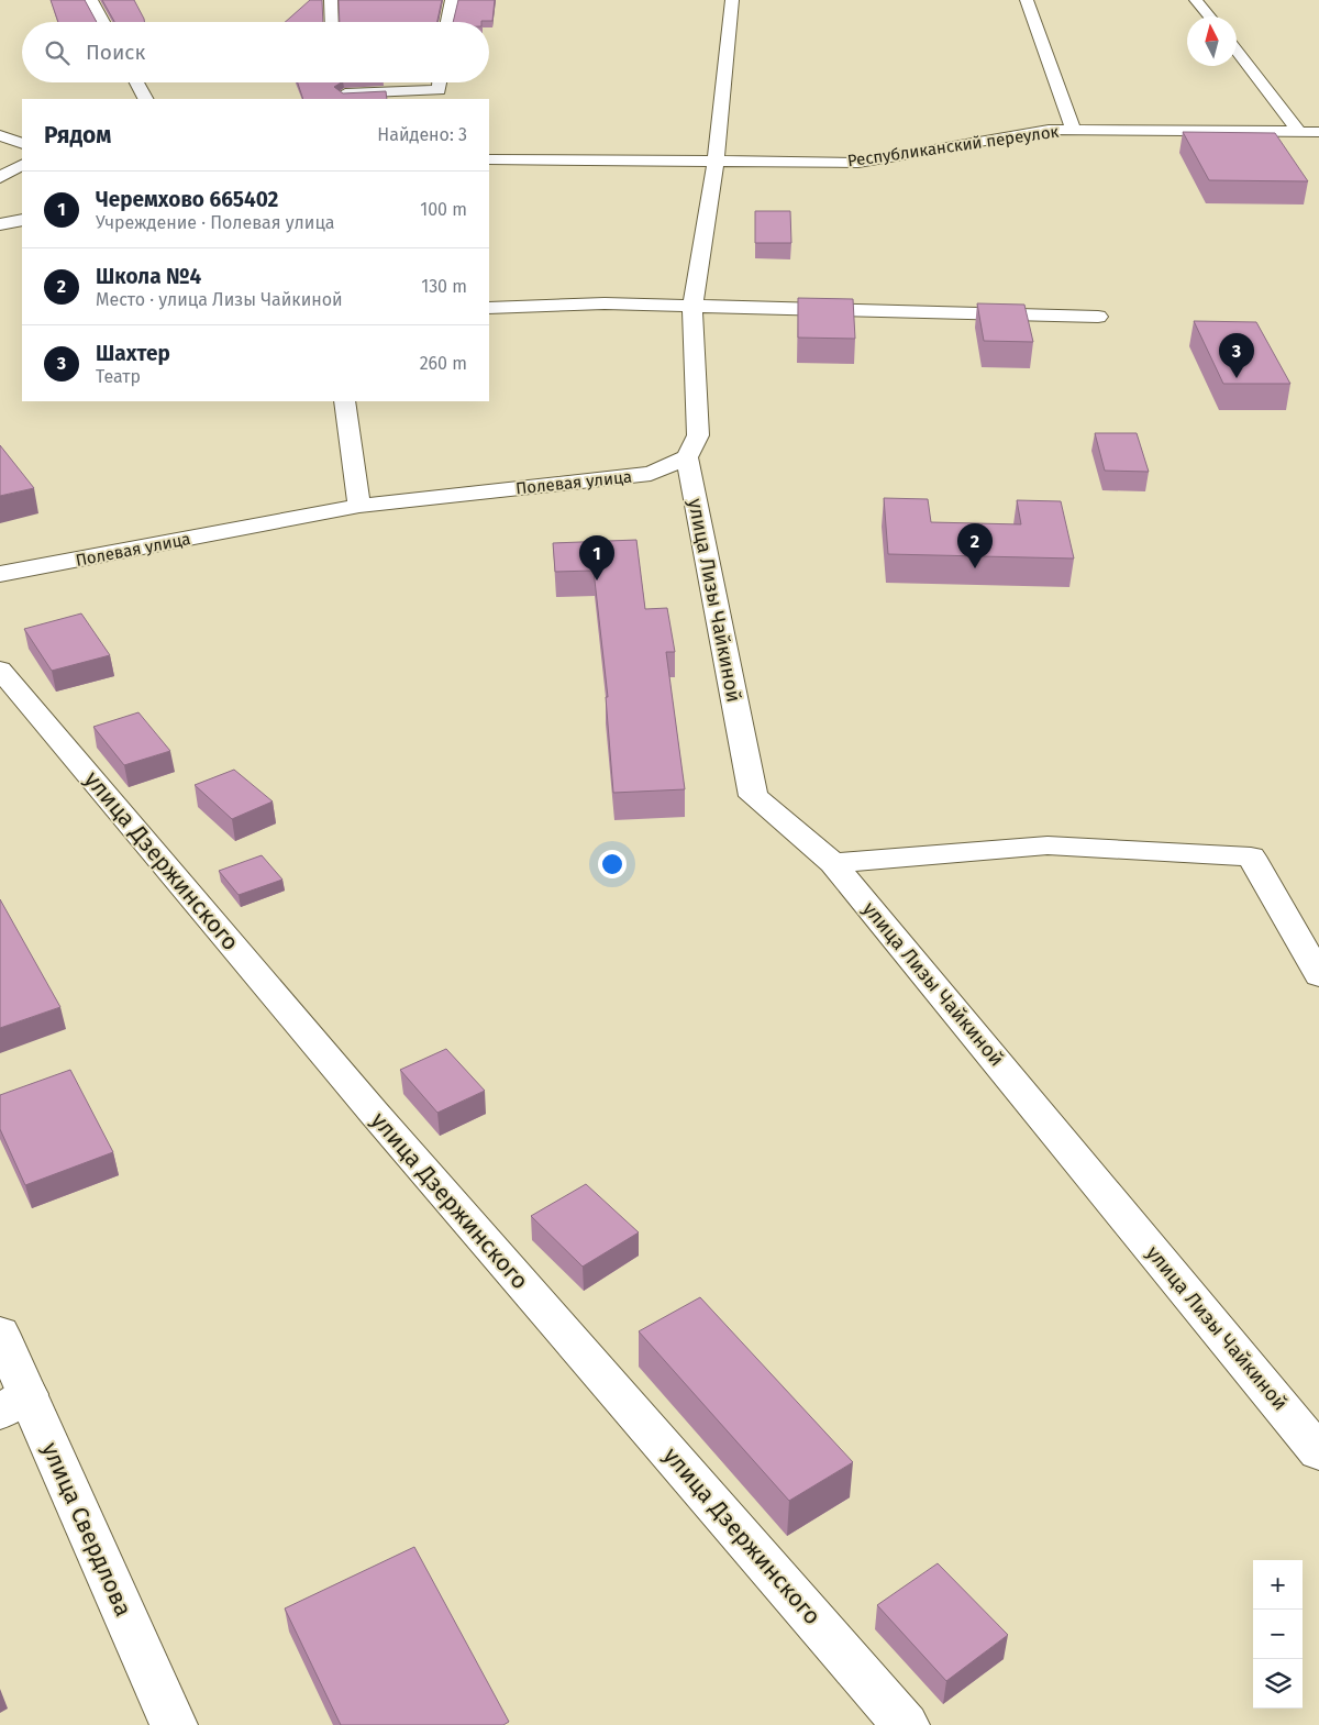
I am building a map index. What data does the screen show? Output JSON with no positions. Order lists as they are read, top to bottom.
{
  "streets": {
    "street": [
      "Республиканский переулок",
      "Полевая улица",
      "улица Лизы Чайкиной",
      "улица Дзержинского",
      "улица Свердлова"
    ]
  },
  "crossings": [
    ["Полевая улица", "улица Лизы Чайкиной"]
  ],
  "north": "top",
  "page": {
    "search": "Поиск",
    "heading": ["Рядом", "Найдено: 3"],
    "list": [
      {
        "mark": "1",
        "name": "Черемхово 665402",
        "note": "Учреждение · Полевая улица",
        "value": "100 m"
      },
      {
        "mark": "2",
        "name": "Школа №4",
        "note": "Место · улица Лизы Чайкиной",
        "value": "130 m"
      },
      {
        "mark": "3",
        "name": "Шахтер",
        "note": "Театр",
        "value": "260 m"
      }
    ],
    "pins": ["3", "2", "1"],
    "map_buttons": ["+", "−"]
  }
}
